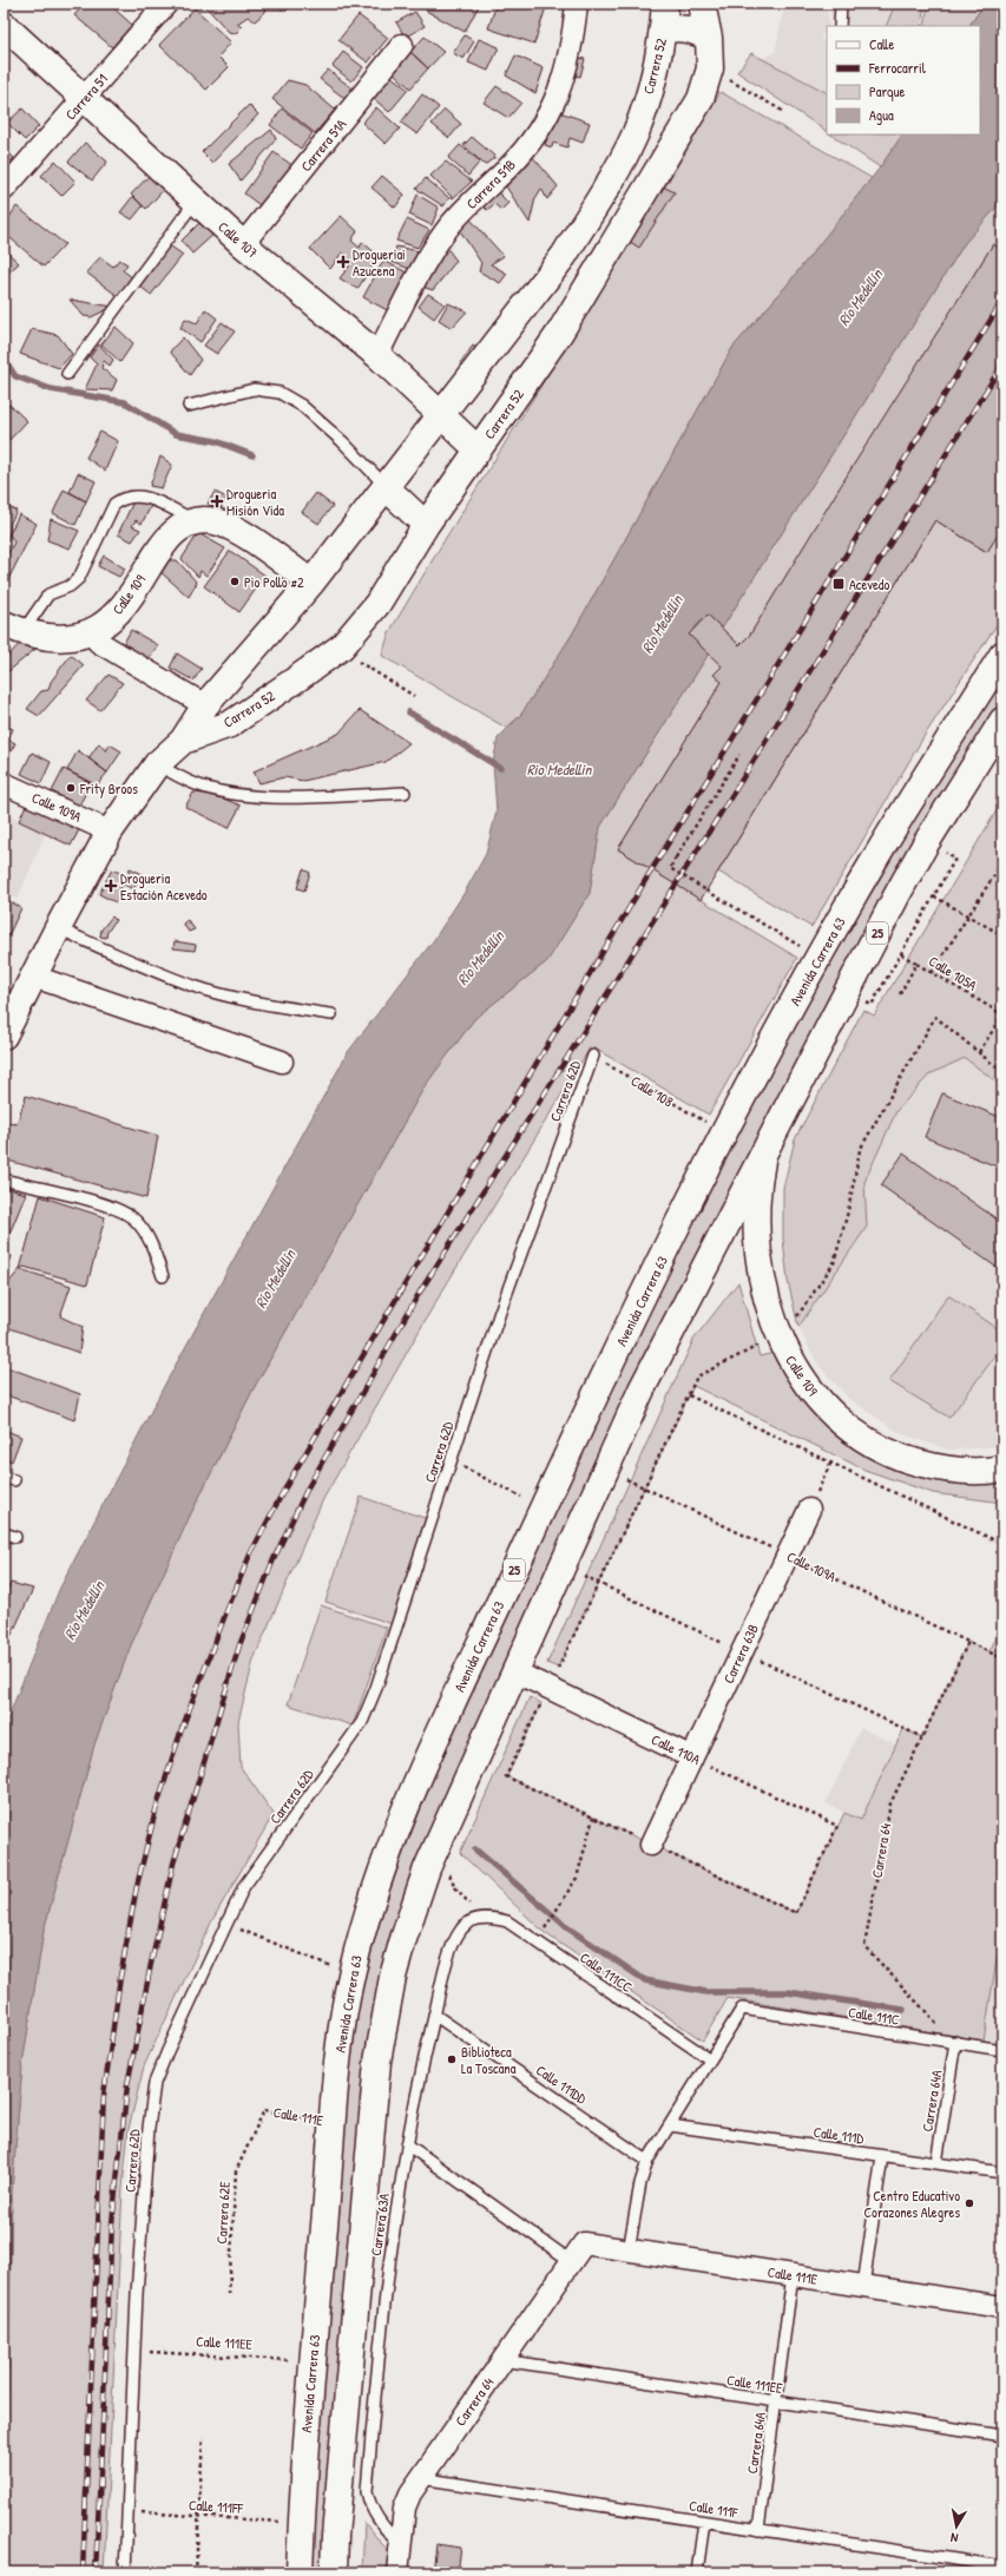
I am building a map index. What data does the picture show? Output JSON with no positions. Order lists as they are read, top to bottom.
{
  "streets": {
    "main road": [
      "Carrera 52",
      "Calle 107",
      "Calle 109",
      "25",
      "Avenida Carrera 63"
    ],
    "street": [
      "Carrera 51",
      "Carrera 51A",
      "Carrera 51B",
      "Calle 109A",
      "Carrera 63B",
      "Calle 110A",
      "Carrera 64",
      "Calle 111E"
    ],
    "lane": [
      "Carrera 62D",
      "Calle 111CC",
      "Calle 111C",
      "Calle 111DD",
      "Carrera 64A",
      "Calle 111D",
      "Carrera 63A",
      "Calle 111EE",
      "Calle 111F"
    ],
    "path": [
      "Calle 105A",
      "Calle 108",
      "Carrera 62E",
      "Calle 111FF"
    ]
  },
  "crossings": [
    ["Carrera 52", "Calle 107"],
    ["Carrera 52", "Calle 109A"],
    ["Carrera 51", "Calle 107"],
    ["Carrera 51A", "Calle 107"],
    ["Carrera 51B", "Calle 107"],
    ["Calle 109", "25"],
    ["Calle 109A", "Carrera 63B"],
    ["Calle 109A", "Carrera 64"],
    ["25", "Calle 110A"],
    ["Avenida Carrera 63", "Calle 111E"],
    ["Avenida Carrera 63", "Calle 111EE"],
    ["Avenida Carrera 63", "Calle 111FF"],
    ["Carrera 62D", "Calle 108"],
    ["Carrera 62D", "Calle 111EE"],
    ["Carrera 62D", "Calle 111FF"],
    ["Carrera 63B", "Calle 110A"],
    ["Carrera 64", "Calle 111C"],
    ["Carrera 64", "Carrera 64A"],
    ["Carrera 64", "Calle 111E"],
    ["Carrera 64", "Carrera 63A"],
    ["Carrera 64", "Calle 111EE"],
    ["Carrera 64", "Calle 111F"],
    ["Calle 111CC", "Calle 111C"],
    ["Calle 111CC", "Carrera 63A"],
    ["Calle 111C", "Carrera 64A"],
    ["Calle 111DD", "Carrera 63A"],
    ["Carrera 64A", "Calle 111E"],
    ["Carrera 64A", "Calle 111D"],
    ["Carrera 64A", "Calle 111EE"],
    ["Carrera 64A", "Calle 111F"],
    ["Calle 111E", "Carrera 62E"]
  ],
  "water": ["Río Medellín", "Rio Medellin"],
  "places": {
    "health": ["Drogueriai Azucena", "Drogueria Misión Vida", "Drogueria Estación Acevedo"],
    "other": [
      "Pio Pollo #2",
      "Frity Broos",
      "Biblioteca La Toscana",
      "Centro Educativo Corazones Alegres"
    ],
    "transit": ["Acevedo"]
  },
  "legend": [
    "Calle",
    "Ferrocarril",
    "Parque",
    "Agua"
  ],
  "north": "bottom"
}
